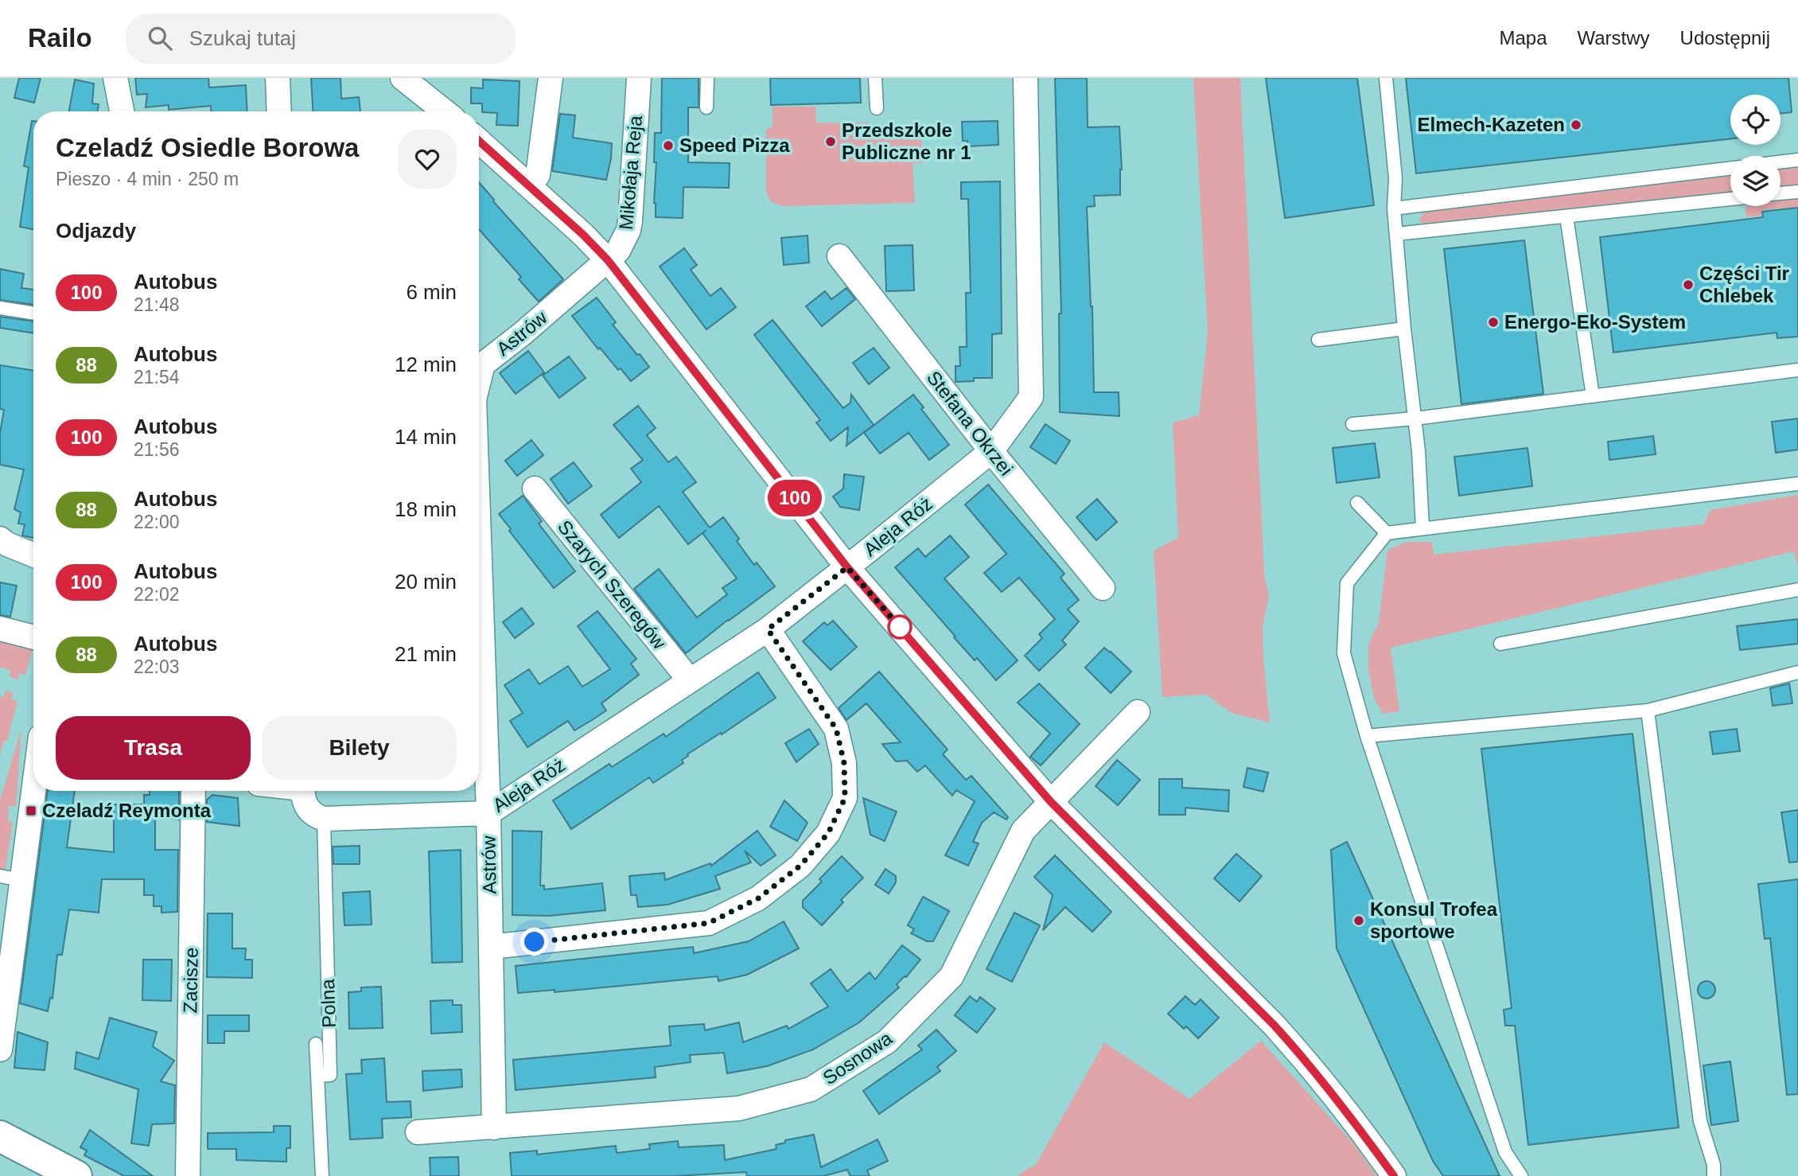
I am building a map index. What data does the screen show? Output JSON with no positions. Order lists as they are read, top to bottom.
{
  "streets": {
    "street": [
      "Mikołaja Reja",
      "Astrów",
      "Stefana Okrzei",
      "Aleja Róż",
      "Szarych Szeregów",
      "Zacisze",
      "Sosnowa"
    ],
    "lane": ["Polna"]
  },
  "crossings": [
    ["Mikołaja Reja", "Astrów"],
    ["Astrów", "Aleja Róż"],
    ["Astrów", "Sosnowa"],
    ["Stefana Okrzei", "Aleja Róż"],
    ["Aleja Róż", "Szarych Szeregów"],
    ["Aleja Róż", "Polna"]
  ],
  "places": {
    "other": [
      "Elmech-Kazeten",
      "Przedszkole Publiczne nr 1",
      "Speed Pizza",
      "Części Tir Chlebek",
      "Energo-Eko-System",
      "Konsul Trofea sportowe"
    ],
    "transit": ["Czeladź Reymonta"]
  },
  "lines": ["bus line 100"],
  "page": {
    "header": "Railo",
    "search": "Szukaj tutaj",
    "nav": ["Mapa", "Warstwy", "Udostępnij"],
    "on_map": "100",
    "heading": [
      ["Czeladź Osiedle Borowa", "Pieszo · 4 min · 250 m"],
      "Odjazdy"
    ],
    "list": [
      {
        "mark": "100",
        "name": "Autobus",
        "note": "21:48",
        "value": "6 min"
      },
      {
        "mark": "88",
        "name": "Autobus",
        "note": "21:54",
        "value": "12 min"
      },
      {
        "mark": "100",
        "name": "Autobus",
        "note": "21:56",
        "value": "14 min"
      },
      {
        "mark": "88",
        "name": "Autobus",
        "note": "22:00",
        "value": "18 min"
      },
      {
        "mark": "100",
        "name": "Autobus",
        "note": "22:02",
        "value": "20 min"
      },
      {
        "mark": "88",
        "name": "Autobus",
        "note": "22:03",
        "value": "21 min"
      }
    ],
    "buttons": ["Trasa", "Bilety"]
  }
}
